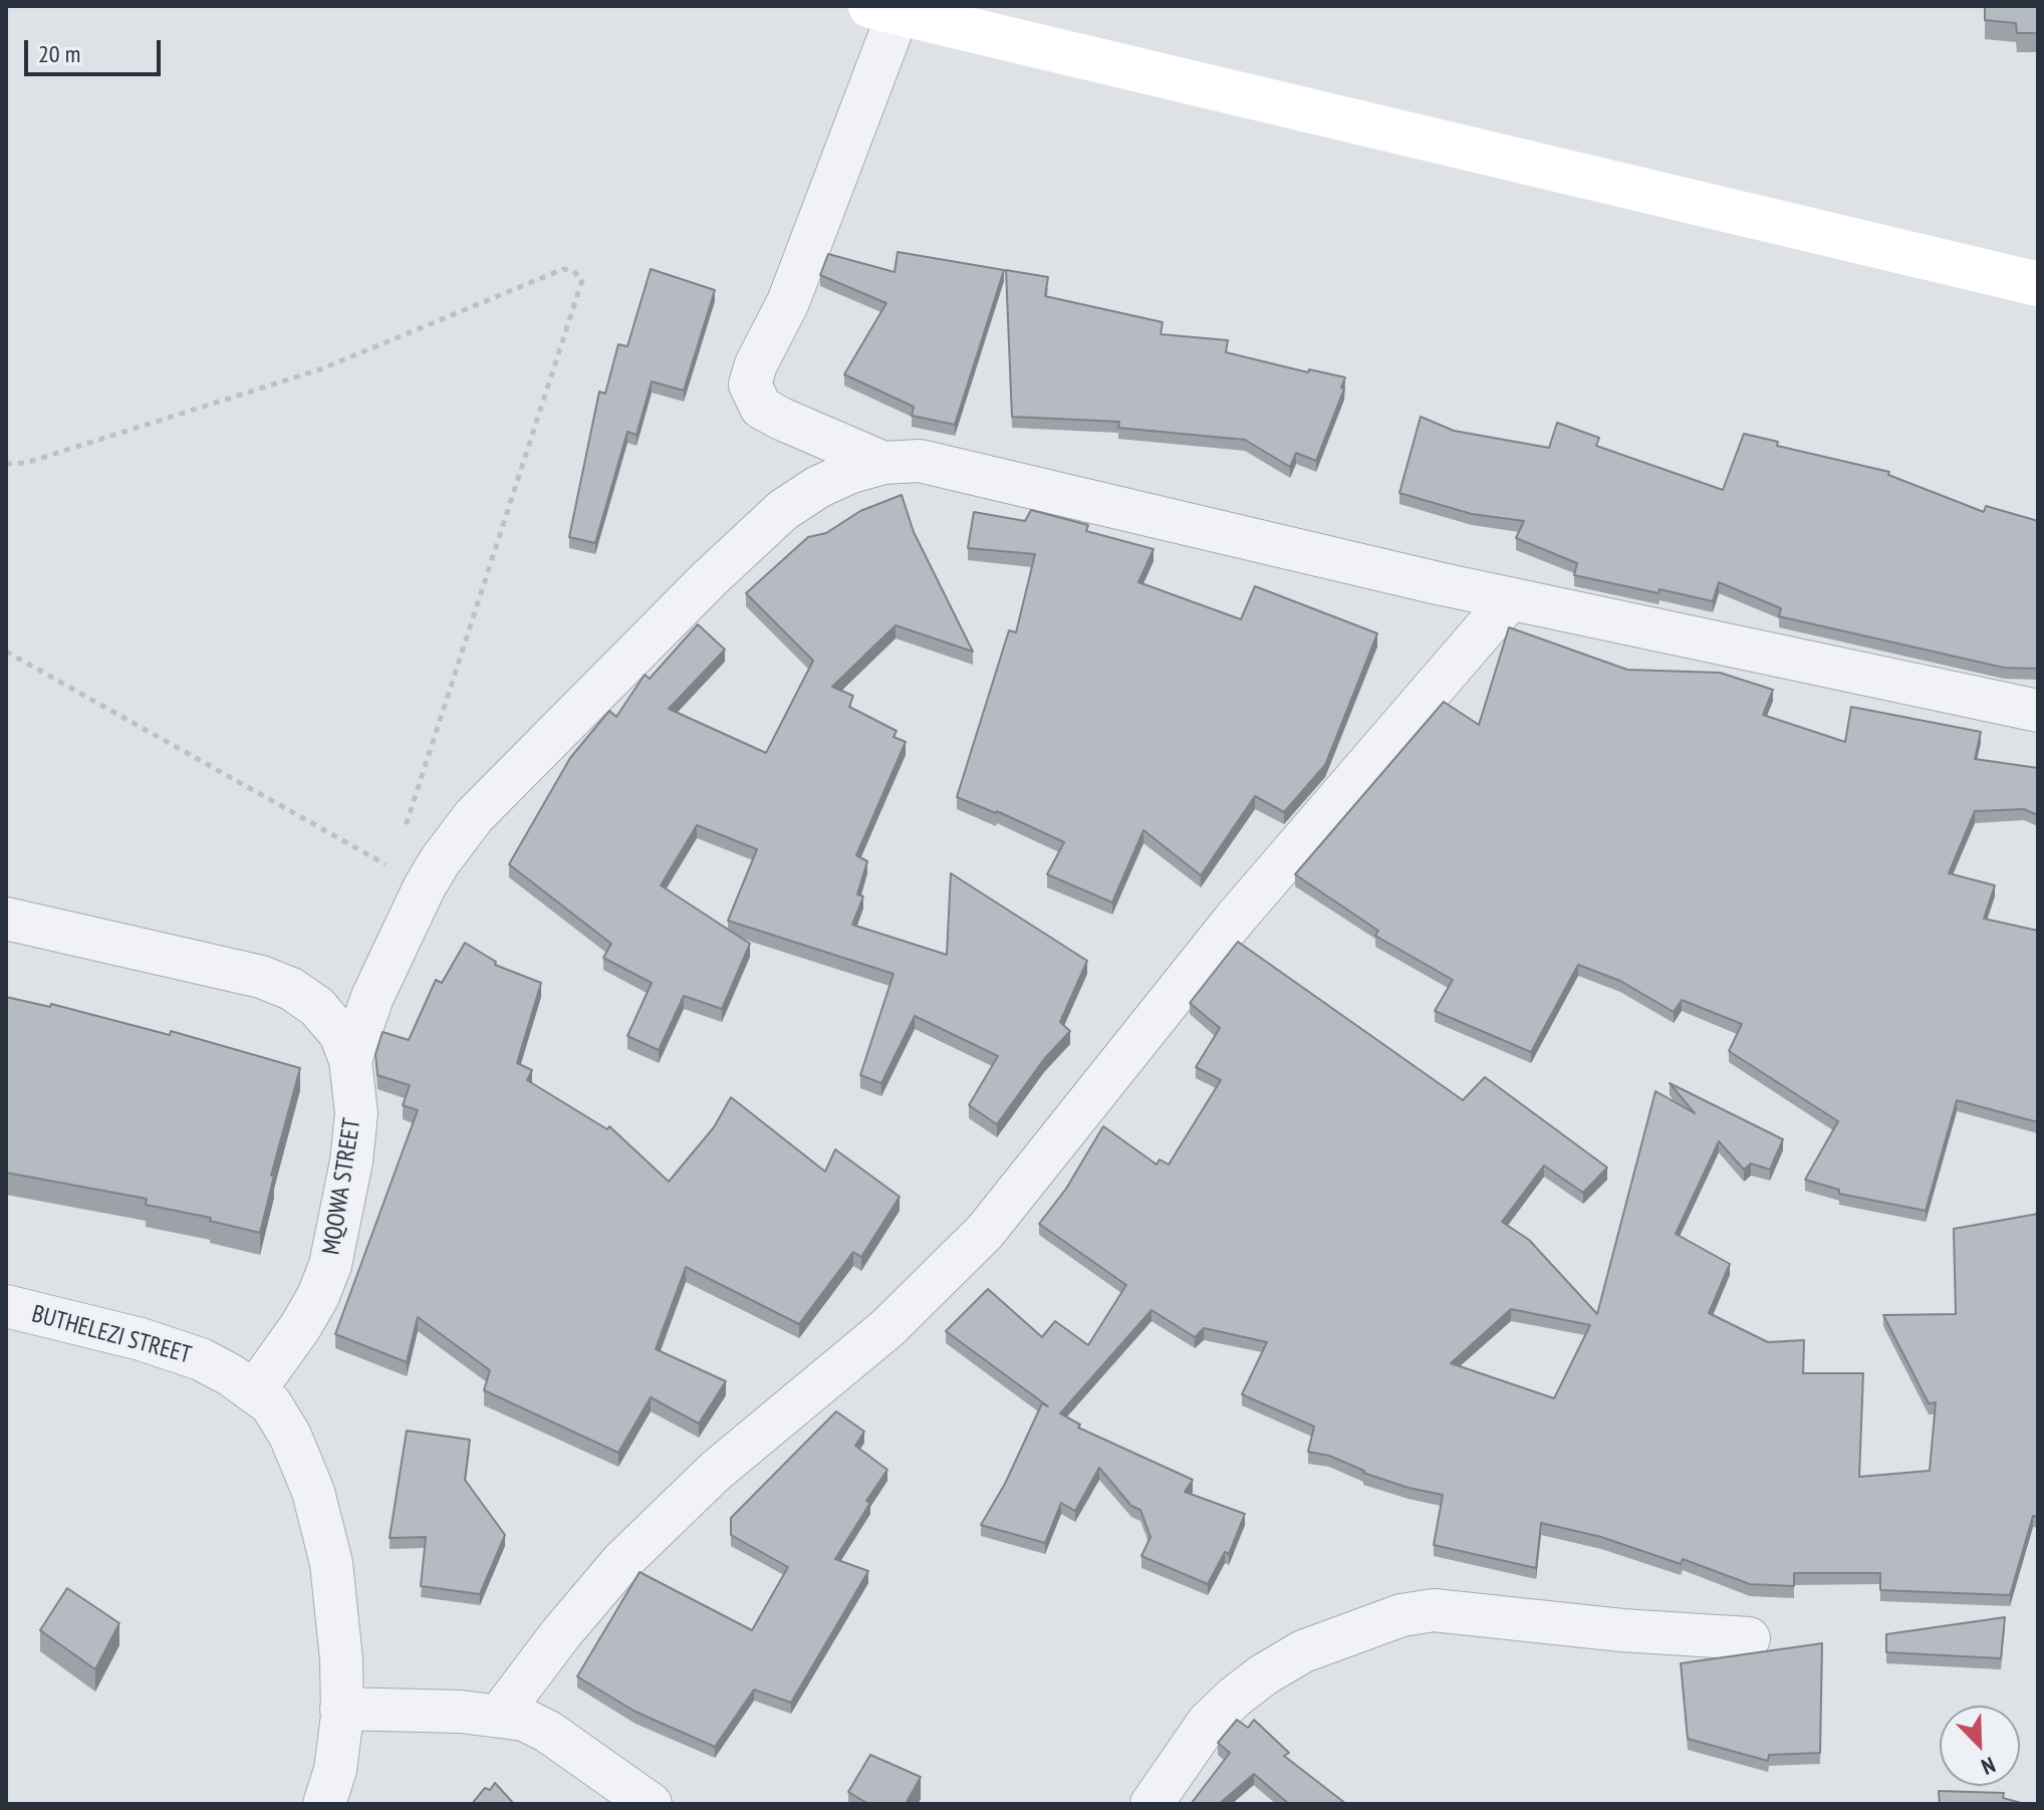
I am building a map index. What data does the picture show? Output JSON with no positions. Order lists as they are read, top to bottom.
{
  "streets": {
    "street": ["MQOWA STREET", "BUTHELEZI STREET"]
  },
  "crossings": [
    ["MQOWA STREET", "BUTHELEZI STREET"]
  ],
  "scale_bar": "20 m",
  "north": "bottom right"
}
